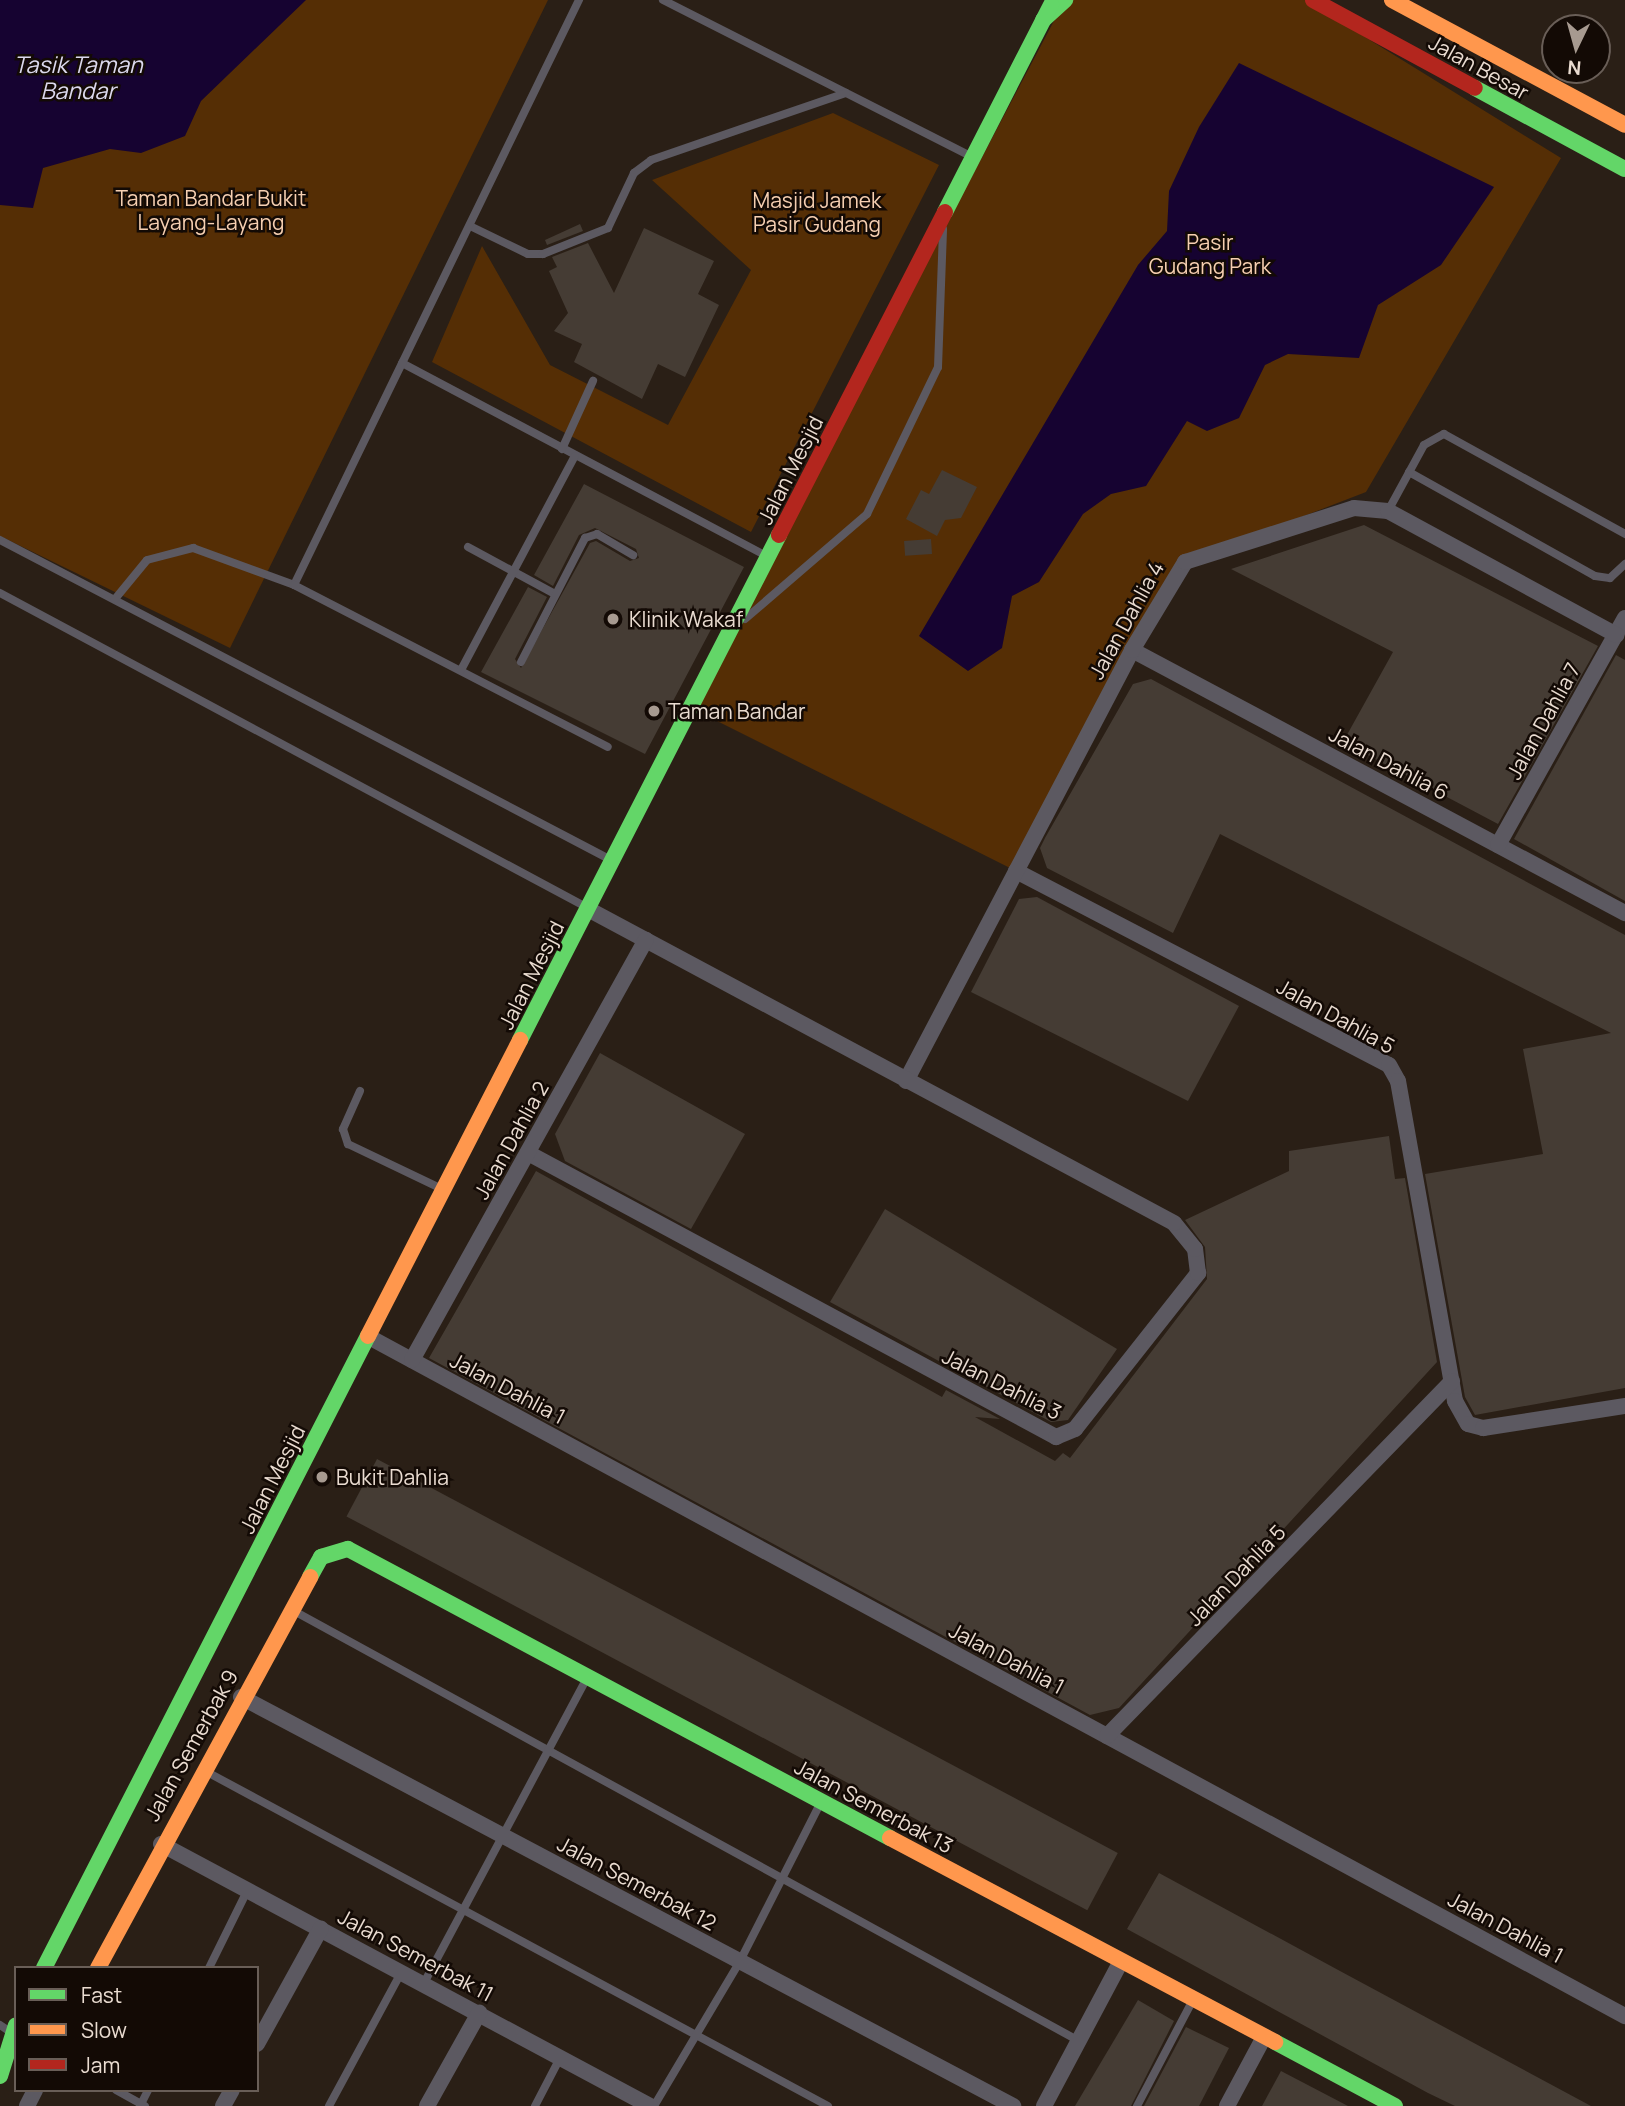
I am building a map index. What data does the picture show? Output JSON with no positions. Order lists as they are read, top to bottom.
{
  "streets": {
    "main road": [
      "Jalan Besar",
      "Jalan Mesjid",
      "Jalan Semerbak 9",
      "Jalan Semerbak 13"
    ],
    "street": [
      "Jalan Dahlia 4",
      "Jalan Dahlia 7",
      "Jalan Dahlia 6",
      "Jalan Dahlia 5",
      "Jalan Dahlia 2",
      "Jalan Dahlia 3",
      "Jalan Dahlia 1",
      "Jalan Semerbak 12",
      "Jalan Semerbak 11"
    ]
  },
  "crossings": [
    ["Jalan Mesjid", "Jalan Dahlia 3"],
    ["Jalan Mesjid", "Jalan Dahlia 1"],
    ["Jalan Dahlia 4", "Jalan Dahlia 7"],
    ["Jalan Dahlia 4", "Jalan Dahlia 6"],
    ["Jalan Dahlia 4", "Jalan Dahlia 5"],
    ["Jalan Dahlia 4", "Jalan Dahlia 3"],
    ["Jalan Dahlia 7", "Jalan Dahlia 6"],
    ["Jalan Dahlia 5", "Jalan Dahlia 1"],
    ["Jalan Dahlia 2", "Jalan Dahlia 3"],
    ["Jalan Dahlia 2", "Jalan Dahlia 1"],
    ["Jalan Semerbak 9", "Jalan Semerbak 13"],
    ["Jalan Semerbak 9", "Jalan Semerbak 12"],
    ["Jalan Semerbak 9", "Jalan Semerbak 11"]
  ],
  "water": ["Tasik Taman Bandar"],
  "parks": ["Taman Bandar Bukit Layang-Layang", "Masjid Jamek Pasir Gudang", "Pasir Gudang Park"],
  "places": ["Klinik Wakaf", "Taman Bandar", "Bukit Dahlia"],
  "legend": ["Fast", "Slow", "Jam"],
  "north": "bottom"
}
